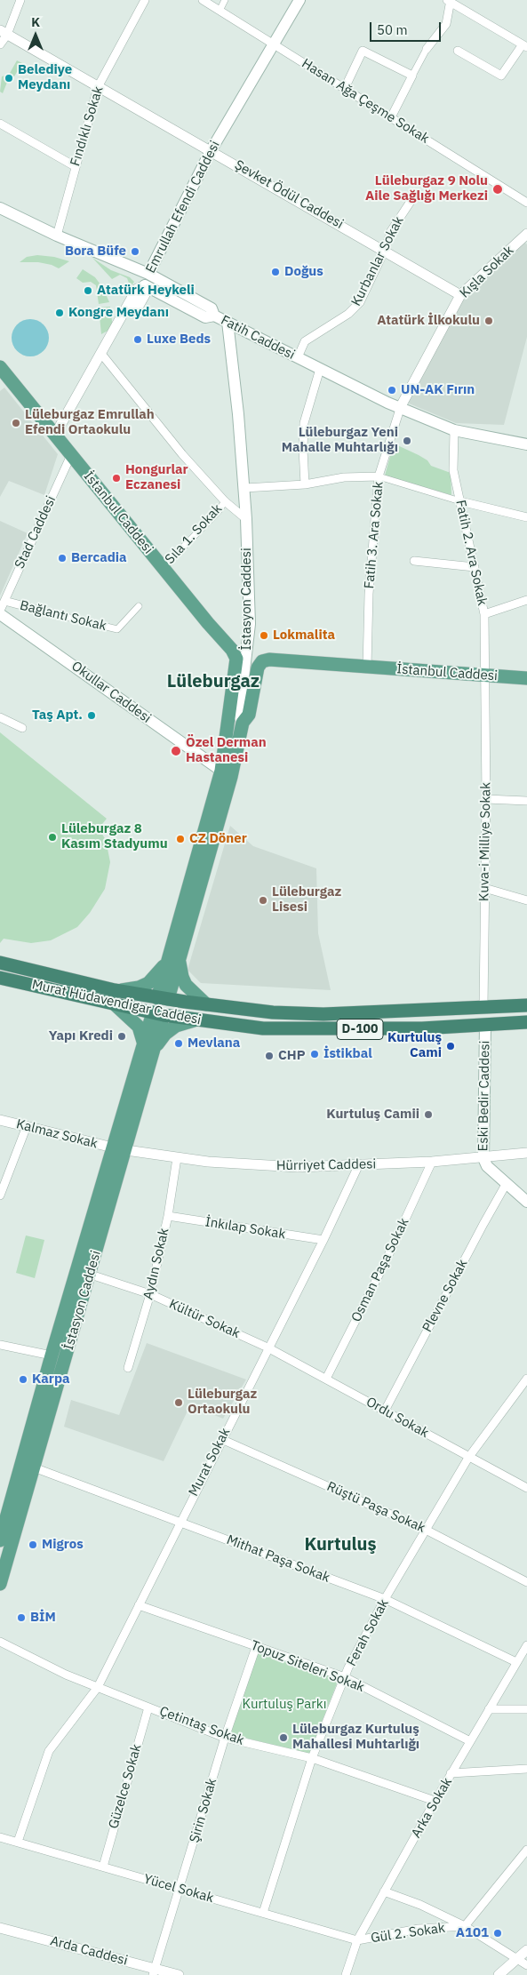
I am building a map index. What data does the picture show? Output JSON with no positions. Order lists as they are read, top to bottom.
{
  "streets": {
    "highway": ["Murat Hüdavendigar Caddesi", "D-100"],
    "main road": [
      "Emrullah Efendi Caddesi",
      "Fatih Caddesi",
      "İstanbul Caddesi",
      "İstasyon Caddesi",
      "Okullar Caddesi",
      "Eski Bedir Caddesi"
    ],
    "street": [
      "Hasan Ağa Çeşme Sokak",
      "Fındıklı Sokak",
      "Şevket Ödül Caddesi",
      "Kurbanlar Sokak",
      "Kışla Sokak",
      "Stad Caddesi",
      "Sıla 1. Sokak",
      "Fatih 3. Ara Sokak",
      "Fatih 2. Ara Sokak",
      "Bağlantı Sokak",
      "Kuva-i Milliye Sokak",
      "Kalmaz Sokak",
      "Hürriyet Caddesi",
      "İnkılap Sokak",
      "Aydın Sokak",
      "Osman Paşa Sokak",
      "Plevne Sokak",
      "Kültür Sokak",
      "Ordu Sokak",
      "Murat Sokak",
      "Rüştü Paşa Sokak",
      "Mithat Paşa Sokak",
      "Ferah Sokak",
      "Topuz Siteleri Sokak",
      "Çetintaş Sokak",
      "Güzelce Sokak",
      "Arka Sokak",
      "Şirin Sokak",
      "Yücel Sokak",
      "Gül 2. Sokak",
      "Arda Caddesi"
    ]
  },
  "crossings": [
    ["Hasan Ağa Çeşme Sokak", "Emrullah Efendi Caddesi"],
    ["Fındıklı Sokak", "Şevket Ödül Caddesi"],
    ["Fındıklı Sokak", "Fatih Caddesi"],
    ["Şevket Ödül Caddesi", "Emrullah Efendi Caddesi"],
    ["Şevket Ödül Caddesi", "Kurbanlar Sokak"],
    ["Şevket Ödül Caddesi", "Kışla Sokak"],
    ["Emrullah Efendi Caddesi", "Fatih Caddesi"],
    ["Emrullah Efendi Caddesi", "İstanbul Caddesi"],
    ["Kurbanlar Sokak", "Fatih Caddesi"],
    ["Kışla Sokak", "Fatih Caddesi"],
    ["Kışla Sokak", "Fatih 3. Ara Sokak"],
    ["Fatih Caddesi", "Fatih 3. Ara Sokak"],
    ["Fatih Caddesi", "Fatih 2. Ara Sokak"],
    ["Fatih Caddesi", "İstasyon Caddesi"],
    ["İstanbul Caddesi", "Stad Caddesi"],
    ["İstanbul Caddesi", "Sıla 1. Sokak"],
    ["İstanbul Caddesi", "Fatih 3. Ara Sokak"],
    ["İstanbul Caddesi", "Fatih 2. Ara Sokak"],
    ["İstanbul Caddesi", "İstasyon Caddesi"],
    ["İstanbul Caddesi", "Kuva-i Milliye Sokak"],
    ["Stad Caddesi", "Bağlantı Sokak"],
    ["Fatih 2. Ara Sokak", "Kuva-i Milliye Sokak"],
    ["İstasyon Caddesi", "Okullar Caddesi"],
    ["İstasyon Caddesi", "Murat Hüdavendigar Caddesi"],
    ["İstasyon Caddesi", "Kalmaz Sokak"],
    ["İstasyon Caddesi", "Hürriyet Caddesi"],
    ["İstasyon Caddesi", "Kültür Sokak"],
    ["İstasyon Caddesi", "Mithat Paşa Sokak"],
    ["Kuva-i Milliye Sokak", "Murat Hüdavendigar Caddesi"],
    ["Murat Hüdavendigar Caddesi", "Eski Bedir Caddesi"],
    ["Eski Bedir Caddesi", "Hürriyet Caddesi"],
    ["Eski Bedir Caddesi", "Plevne Sokak"],
    ["Kalmaz Sokak", "Hürriyet Caddesi"],
    ["Hürriyet Caddesi", "Aydın Sokak"],
    ["Hürriyet Caddesi", "Osman Paşa Sokak"],
    ["Hürriyet Caddesi", "Murat Sokak"],
    ["İnkılap Sokak", "Aydın Sokak"],
    ["İnkılap Sokak", "Murat Sokak"],
    ["Aydın Sokak", "Kültür Sokak"],
    ["Osman Paşa Sokak", "Ordu Sokak"],
    ["Plevne Sokak", "Ordu Sokak"],
    ["Kültür Sokak", "Ordu Sokak"],
    ["Kültür Sokak", "Murat Sokak"],
    ["Ordu Sokak", "Murat Sokak"],
    ["Ordu Sokak", "Ferah Sokak"],
    ["Murat Sokak", "Rüştü Paşa Sokak"],
    ["Murat Sokak", "Mithat Paşa Sokak"],
    ["Murat Sokak", "Topuz Siteleri Sokak"],
    ["Murat Sokak", "Çetintaş Sokak"],
    ["Murat Sokak", "Yücel Sokak"],
    ["Rüştü Paşa Sokak", "Ferah Sokak"],
    ["Mithat Paşa Sokak", "Ferah Sokak"],
    ["Mithat Paşa Sokak", "Arka Sokak"],
    ["Ferah Sokak", "Topuz Siteleri Sokak"],
    ["Ferah Sokak", "Çetintaş Sokak"],
    ["Ferah Sokak", "Yücel Sokak"],
    ["Topuz Siteleri Sokak", "Arka Sokak"],
    ["Topuz Siteleri Sokak", "Şirin Sokak"],
    ["Çetintaş Sokak", "Güzelce Sokak"],
    ["Çetintaş Sokak", "Arka Sokak"],
    ["Çetintaş Sokak", "Şirin Sokak"],
    ["Güzelce Sokak", "Yücel Sokak"],
    ["Arka Sokak", "Yücel Sokak"],
    ["Arka Sokak", "Gül 2. Sokak"],
    ["Şirin Sokak", "Yücel Sokak"],
    ["Şirin Sokak", "Arda Caddesi"],
    ["Yücel Sokak", "Gül 2. Sokak"]
  ],
  "districts": ["Lüleburgaz", "Kurtuluş"],
  "parks": ["Kurtuluş Parkı"],
  "places": [
    "Belediye Meydanı",
    "Lüleburgaz 9 Nolu Aile Sağlığı Merkezi",
    "Bora Büfe",
    "Doğus",
    "Atatürk Heykeli",
    "Kongre Meydanı",
    "Atatürk İlkokulu",
    "Luxe Beds",
    "UN-AK Fırın",
    "Lüleburgaz Emrullah Efendi Ortaokulu",
    "Lüleburgaz Yeni Mahalle Muhtarlığı",
    "Hongurlar Eczanesi",
    "Bercadia",
    "Lokmalita",
    "Taş Apt.",
    "Özel Derman Hastanesi",
    "Lüleburgaz 8 Kasım Stadyumu",
    "CZ Döner",
    "Lüleburgaz Lisesi",
    "Yapı Kredi",
    "Mevlana",
    "Kurtuluş Cami",
    "İstikbal",
    "CHP",
    "Kurtuluş Camii",
    "Karpa",
    "Lüleburgaz Ortaokulu",
    "Migros",
    "BİM",
    "Lüleburgaz Kurtuluş Mahallesi Muhtarlığı",
    "A101"
  ],
  "scale_bar": "50 m",
  "north": "top"
}
